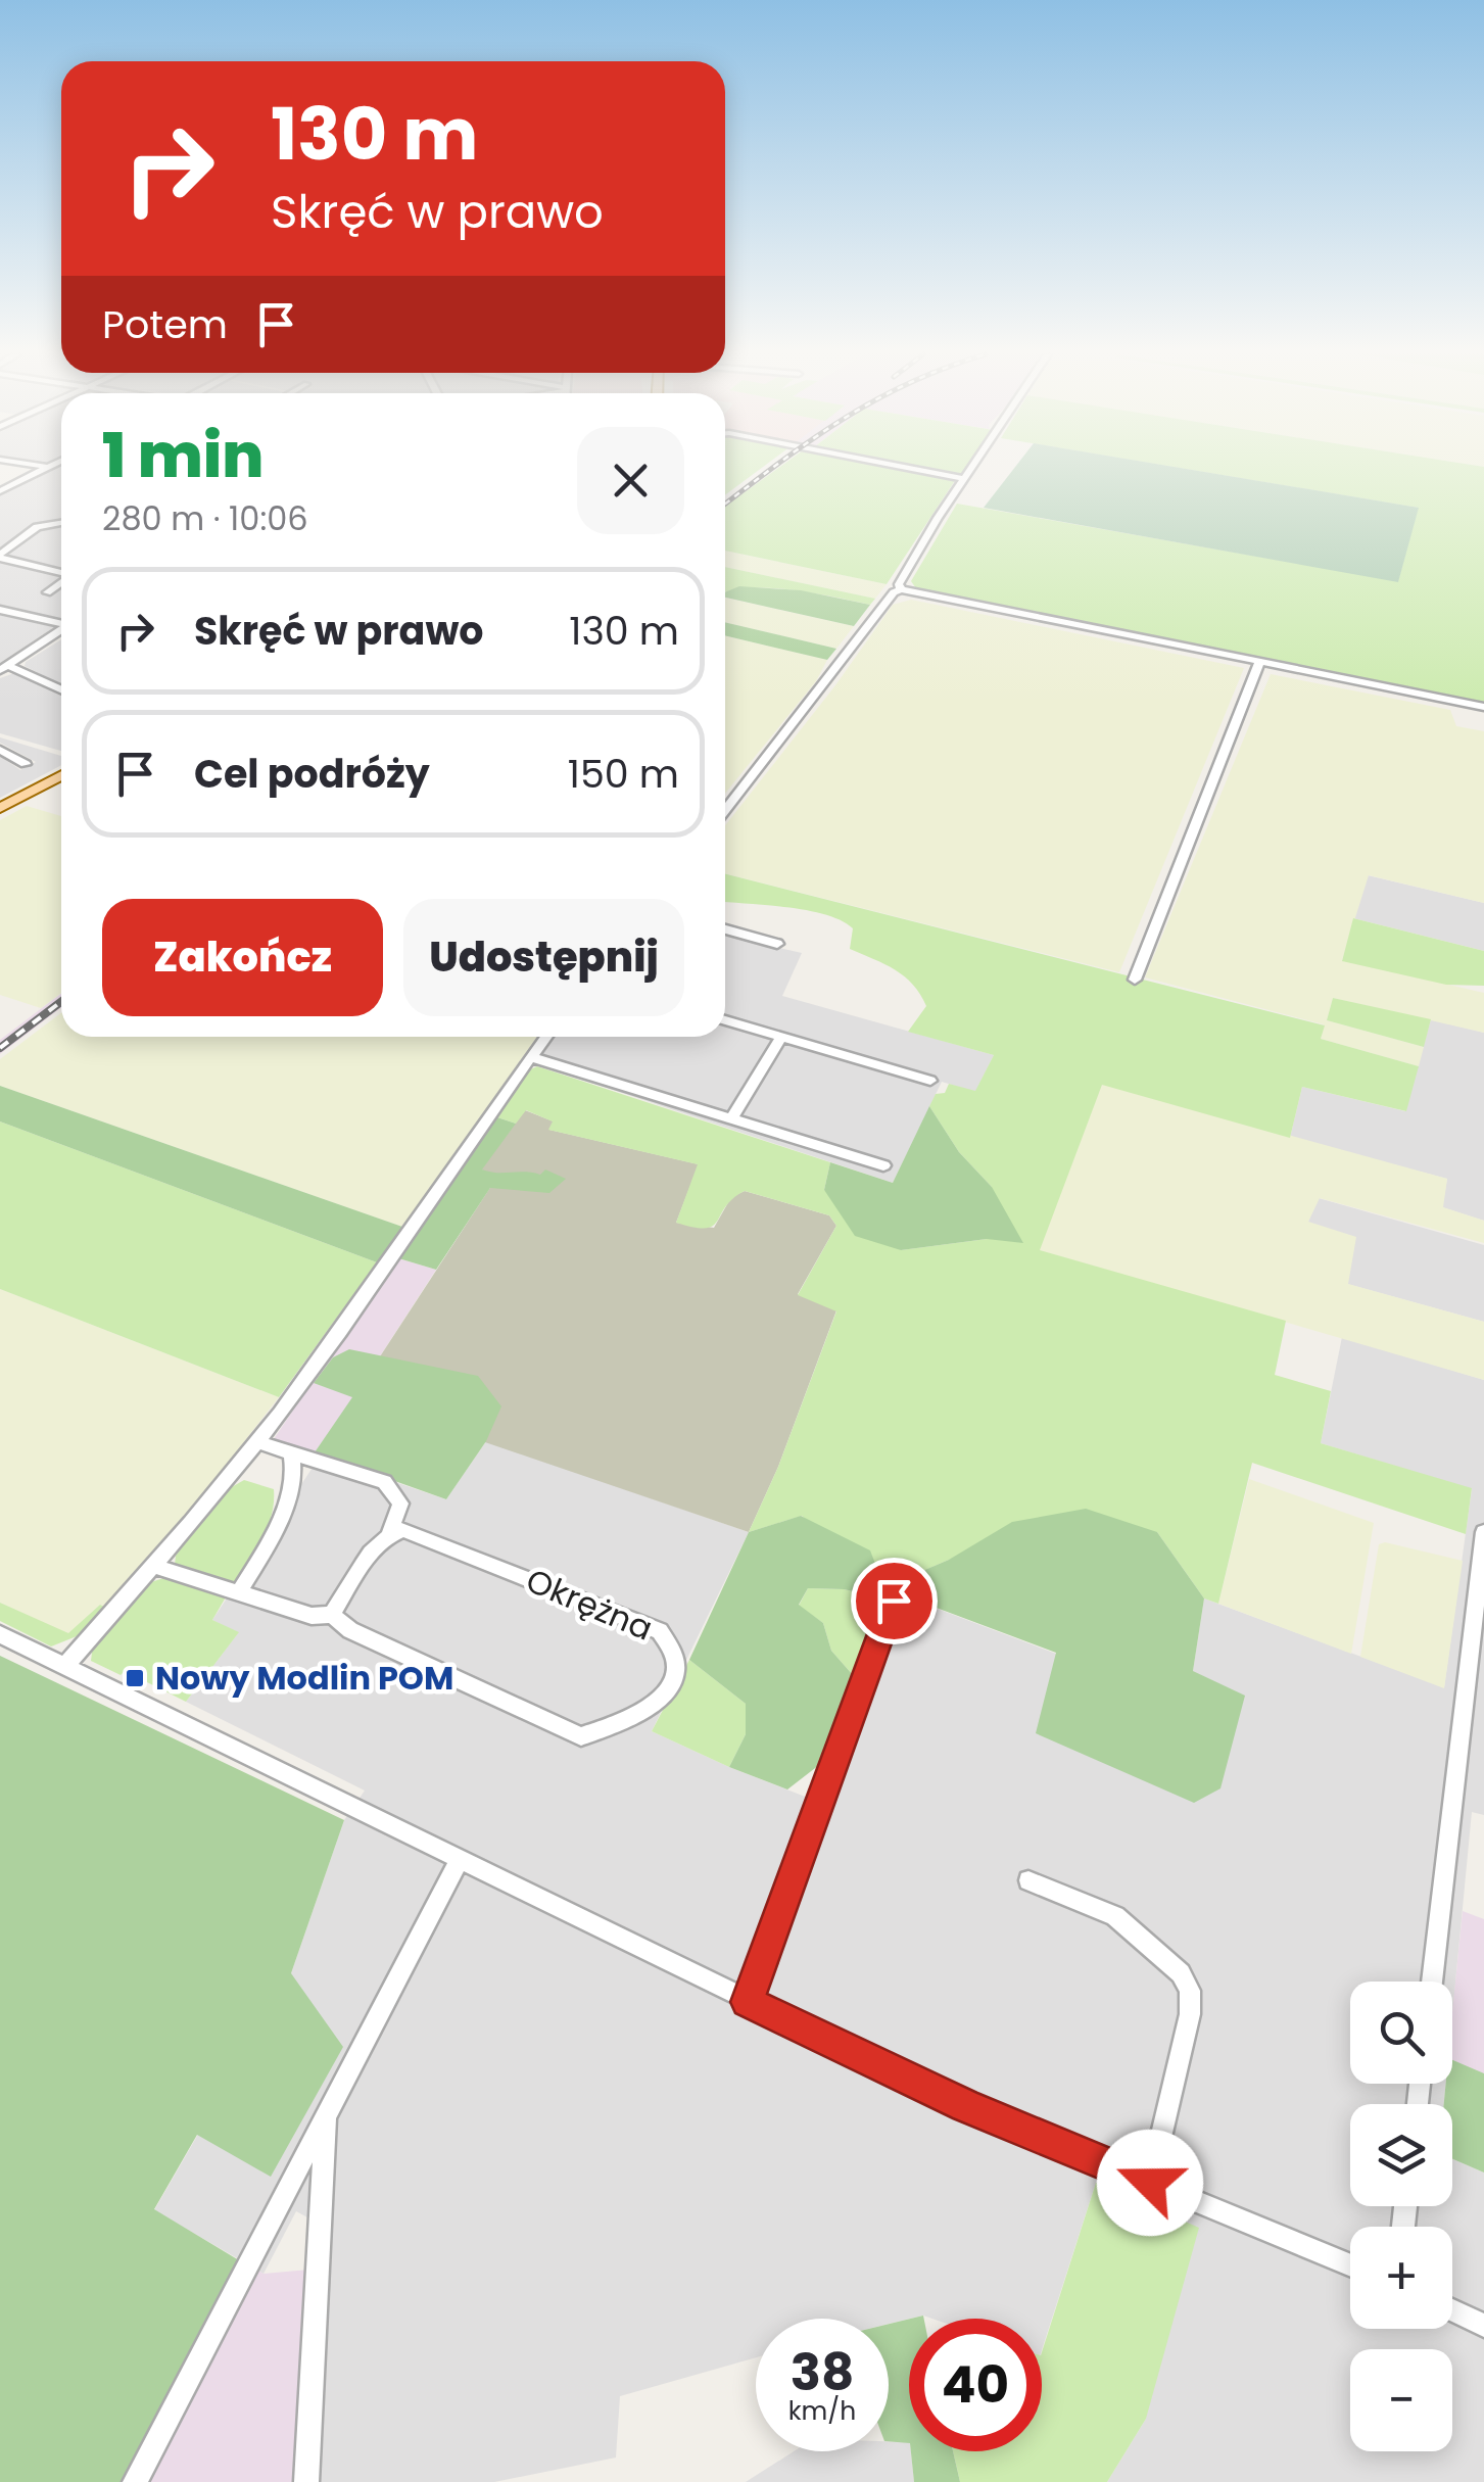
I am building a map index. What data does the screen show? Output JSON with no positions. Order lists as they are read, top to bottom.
{
  "streets": {
    "street": ["Okrężna"]
  },
  "places": {
    "transit": ["Nowy Modlin POM"]
  },
  "page": {
    "turn": ["130 m", "Skręć w prawo"],
    "then": "Potem",
    "heading": ["1 min", "280 m · 10:06"],
    "list": [
      {
        "name": "Skręć w prawo",
        "value": "130 m"
      },
      {
        "name": "Cel podróży",
        "value": "150 m"
      }
    ],
    "buttons": ["Zakończ", "Udostępnij"],
    "map_buttons": ["+", "−"],
    "speed": "38 km/h",
    "limit": "40"
  }
}
